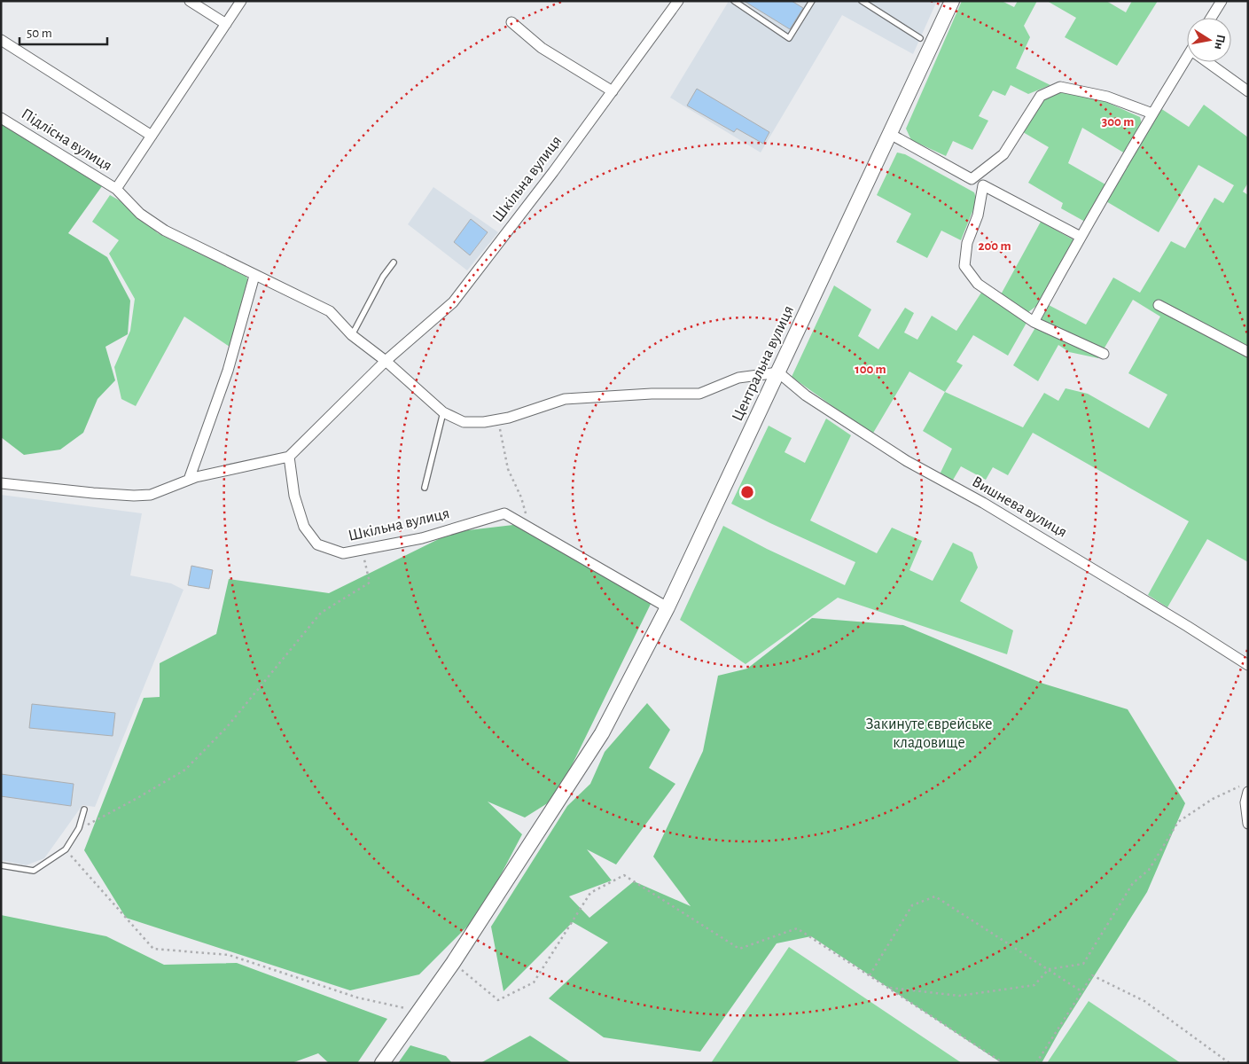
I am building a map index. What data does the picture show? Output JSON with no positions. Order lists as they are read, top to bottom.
{
  "streets": {
    "main road": ["Центральна вулиця"],
    "street": ["Підлісна вулиця", "Шкільна вулиця", "Вишнева вулиця"]
  },
  "crossings": [
    ["Центральна вулиця", "Вишнева вулиця"]
  ],
  "parks": ["Закинуте єврейське кладовище"],
  "scale_bar": "50 m",
  "north": "right",
  "rings": ["300 m", "200 m", "100 m"]
}
